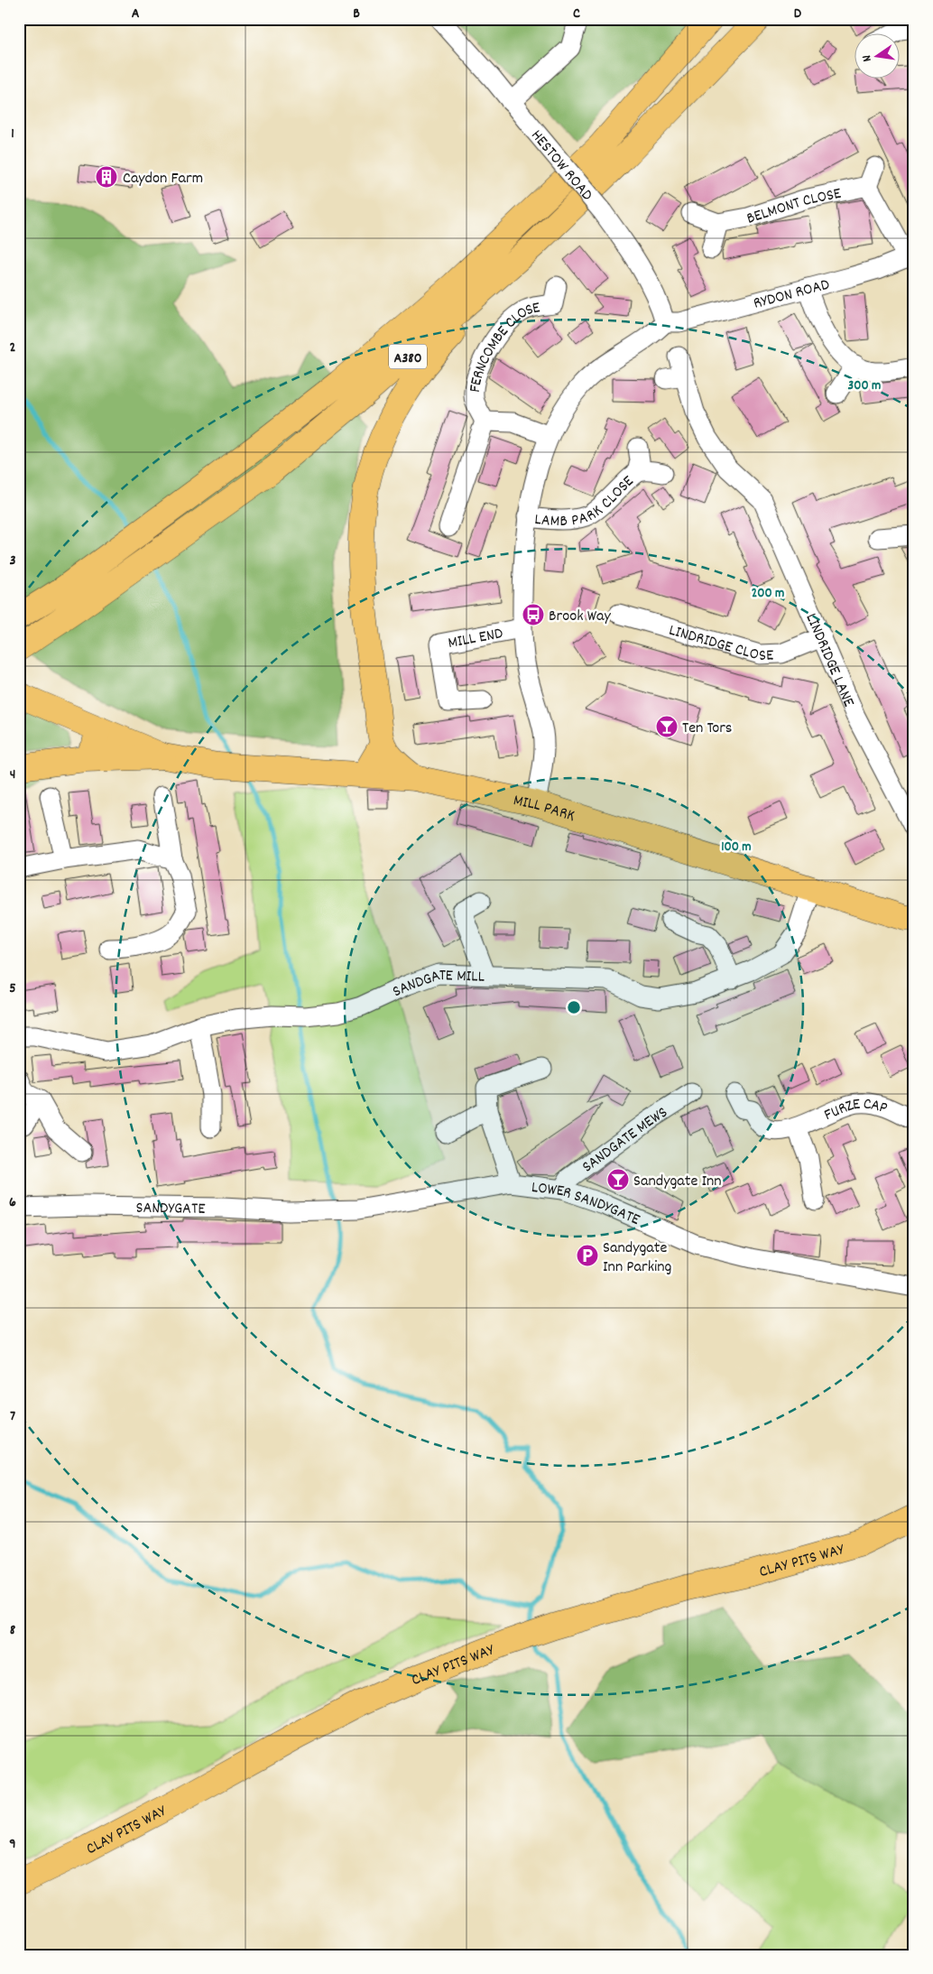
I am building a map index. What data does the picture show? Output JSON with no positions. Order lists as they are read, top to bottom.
{
  "streets": {
    "main road": ["A380", "MILL PARK", "CLAY PITS WAY"],
    "street": [
      "HESTOW ROAD",
      "BELMONT CLOSE",
      "RYDON ROAD",
      "FERNCOMBE CLOSE",
      "LAMB PARK CLOSE",
      "MILL END",
      "LINDRIDGE CLOSE",
      "LINDRIDGE LANE",
      "SANDGATE MILL",
      "FURZE CAP",
      "SANDGATE MEWS",
      "LOWER SANDYGATE",
      "SANDYGATE"
    ]
  },
  "crossings": [
    ["HESTOW ROAD", "RYDON ROAD"],
    ["A380", "MILL PARK"],
    ["LINDRIDGE CLOSE", "LINDRIDGE LANE"],
    ["MILL PARK", "SANDGATE MILL"],
    ["SANDGATE MEWS", "LOWER SANDYGATE"],
    ["LOWER SANDYGATE", "SANDYGATE"]
  ],
  "places": {
    "building": ["Caydon Farm"],
    "bus stop": ["Brook Way"],
    "bar": ["Ten Tors", "Sandygate Inn"],
    "parking": ["Sandygate Inn Parking"]
  },
  "north": "left",
  "grid": {
    "columns": [
      "A",
      "B",
      "C",
      "D"
    ],
    "rows": [
      "1",
      "2",
      "3",
      "4",
      "5",
      "6",
      "7",
      "8",
      "9"
    ]
  },
  "rings": ["300 m", "200 m", "100 m"]
}
